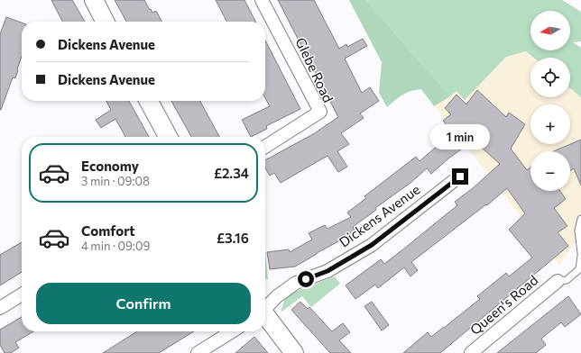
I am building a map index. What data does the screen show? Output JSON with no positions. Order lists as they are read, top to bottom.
{
  "streets": {
    "street": ["Glebe Road", "Dickens Avenue", "Queen's Road"]
  },
  "north": "left",
  "page": {
    "map_buttons": ["+", "−"],
    "banner": ["Dickens Avenue", "Dickens Avenue"],
    "bubble": "1 min",
    "list": [
      {
        "name": "Economy",
        "note": "3 min · 09:08",
        "value": "£2.34"
      },
      {
        "name": "Comfort",
        "note": "4 min · 09:09",
        "value": "£3.16"
      }
    ],
    "buttons": "Confirm"
  }
}
